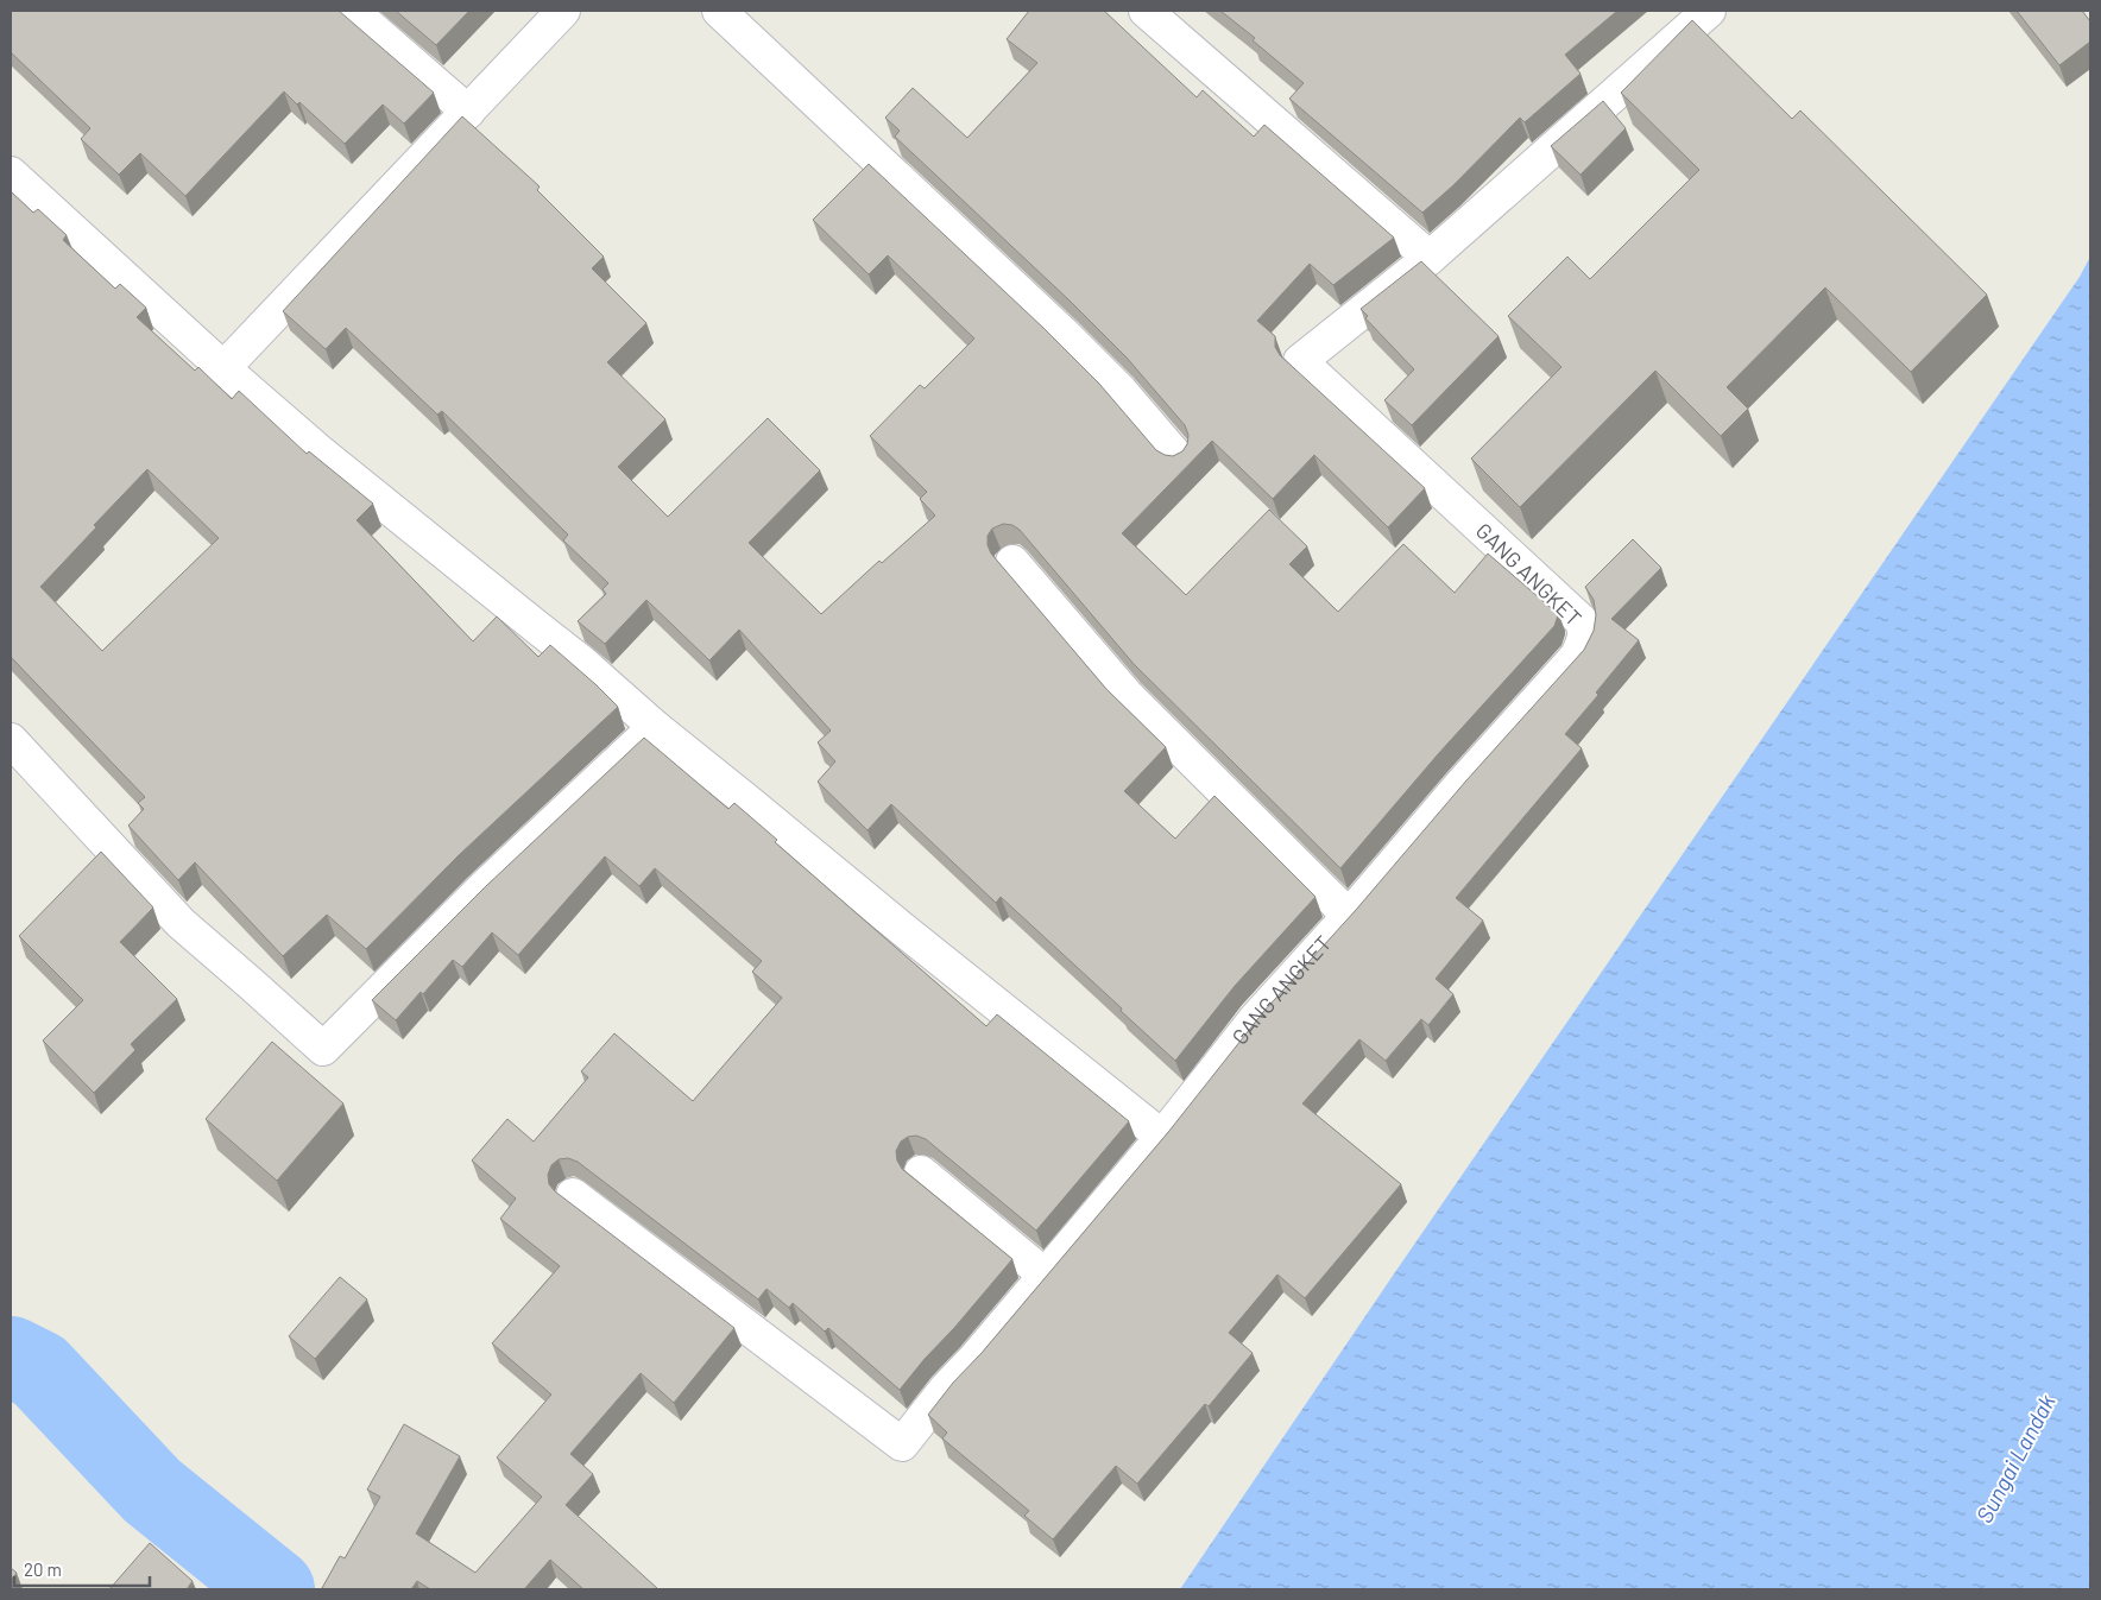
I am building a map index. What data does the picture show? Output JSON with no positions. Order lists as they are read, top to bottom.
{
  "streets": {
    "street": ["GANG ANGKET"]
  },
  "water": ["Sungai Landak"],
  "scale_bar": "20 m"
}
